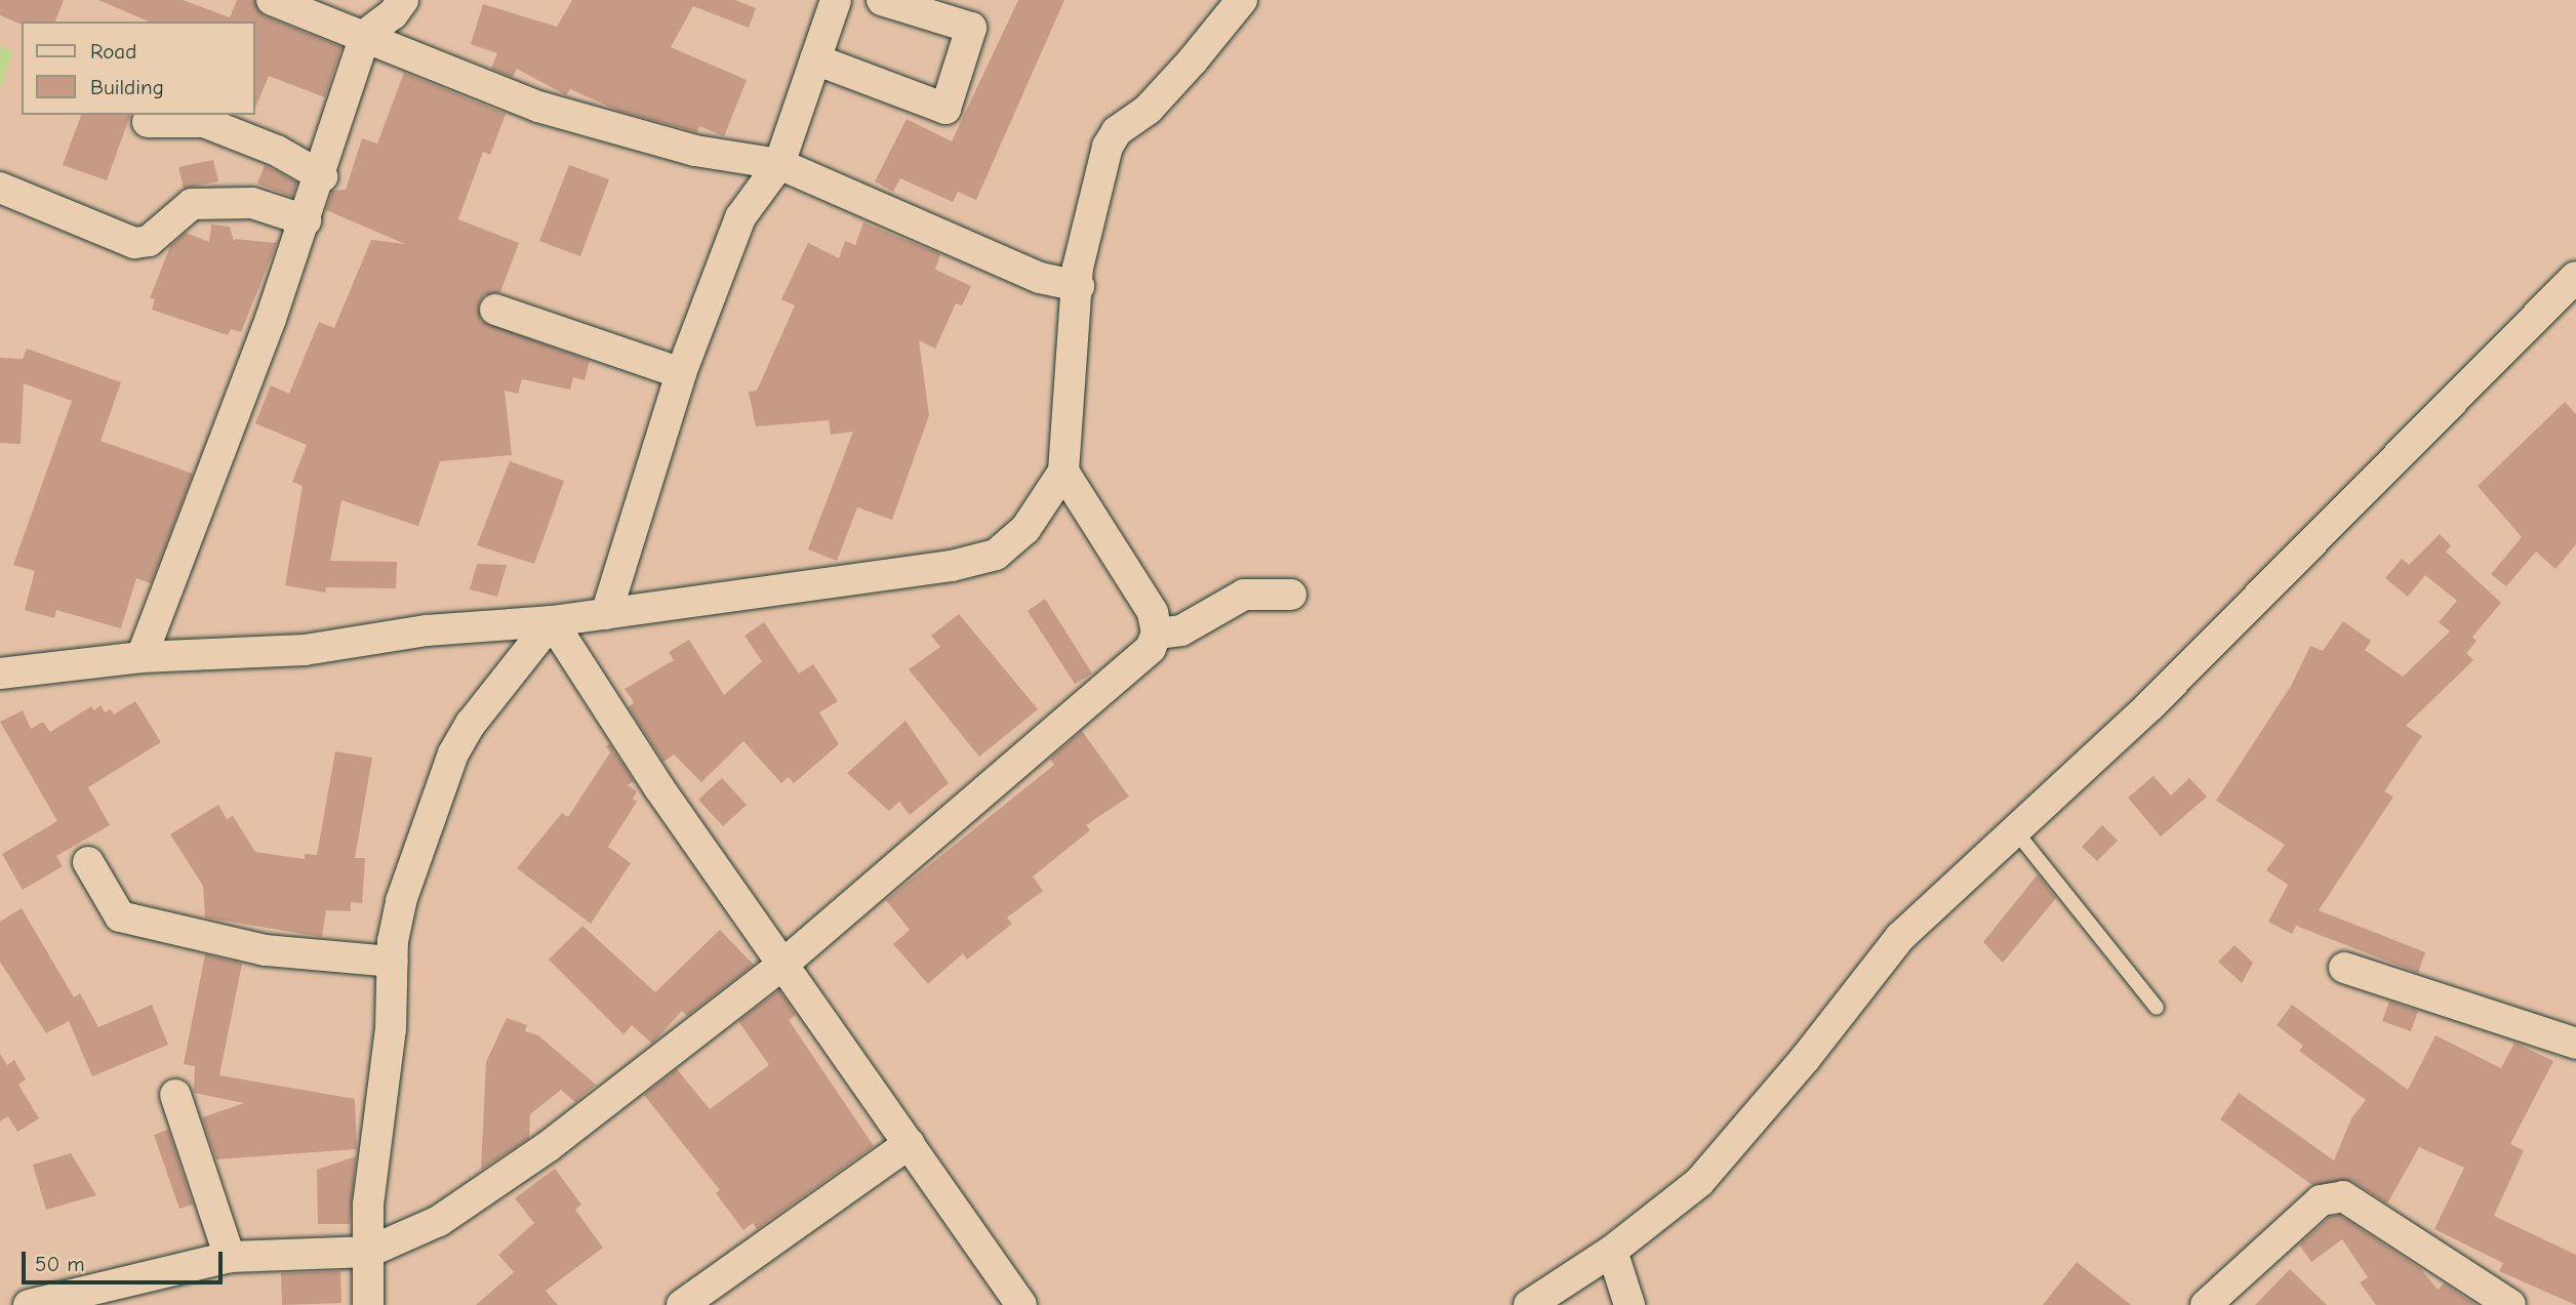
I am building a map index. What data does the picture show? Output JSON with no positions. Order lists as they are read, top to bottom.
{
  "legend": ["Road", "Building"],
  "scale_bar": "50 m"
}
